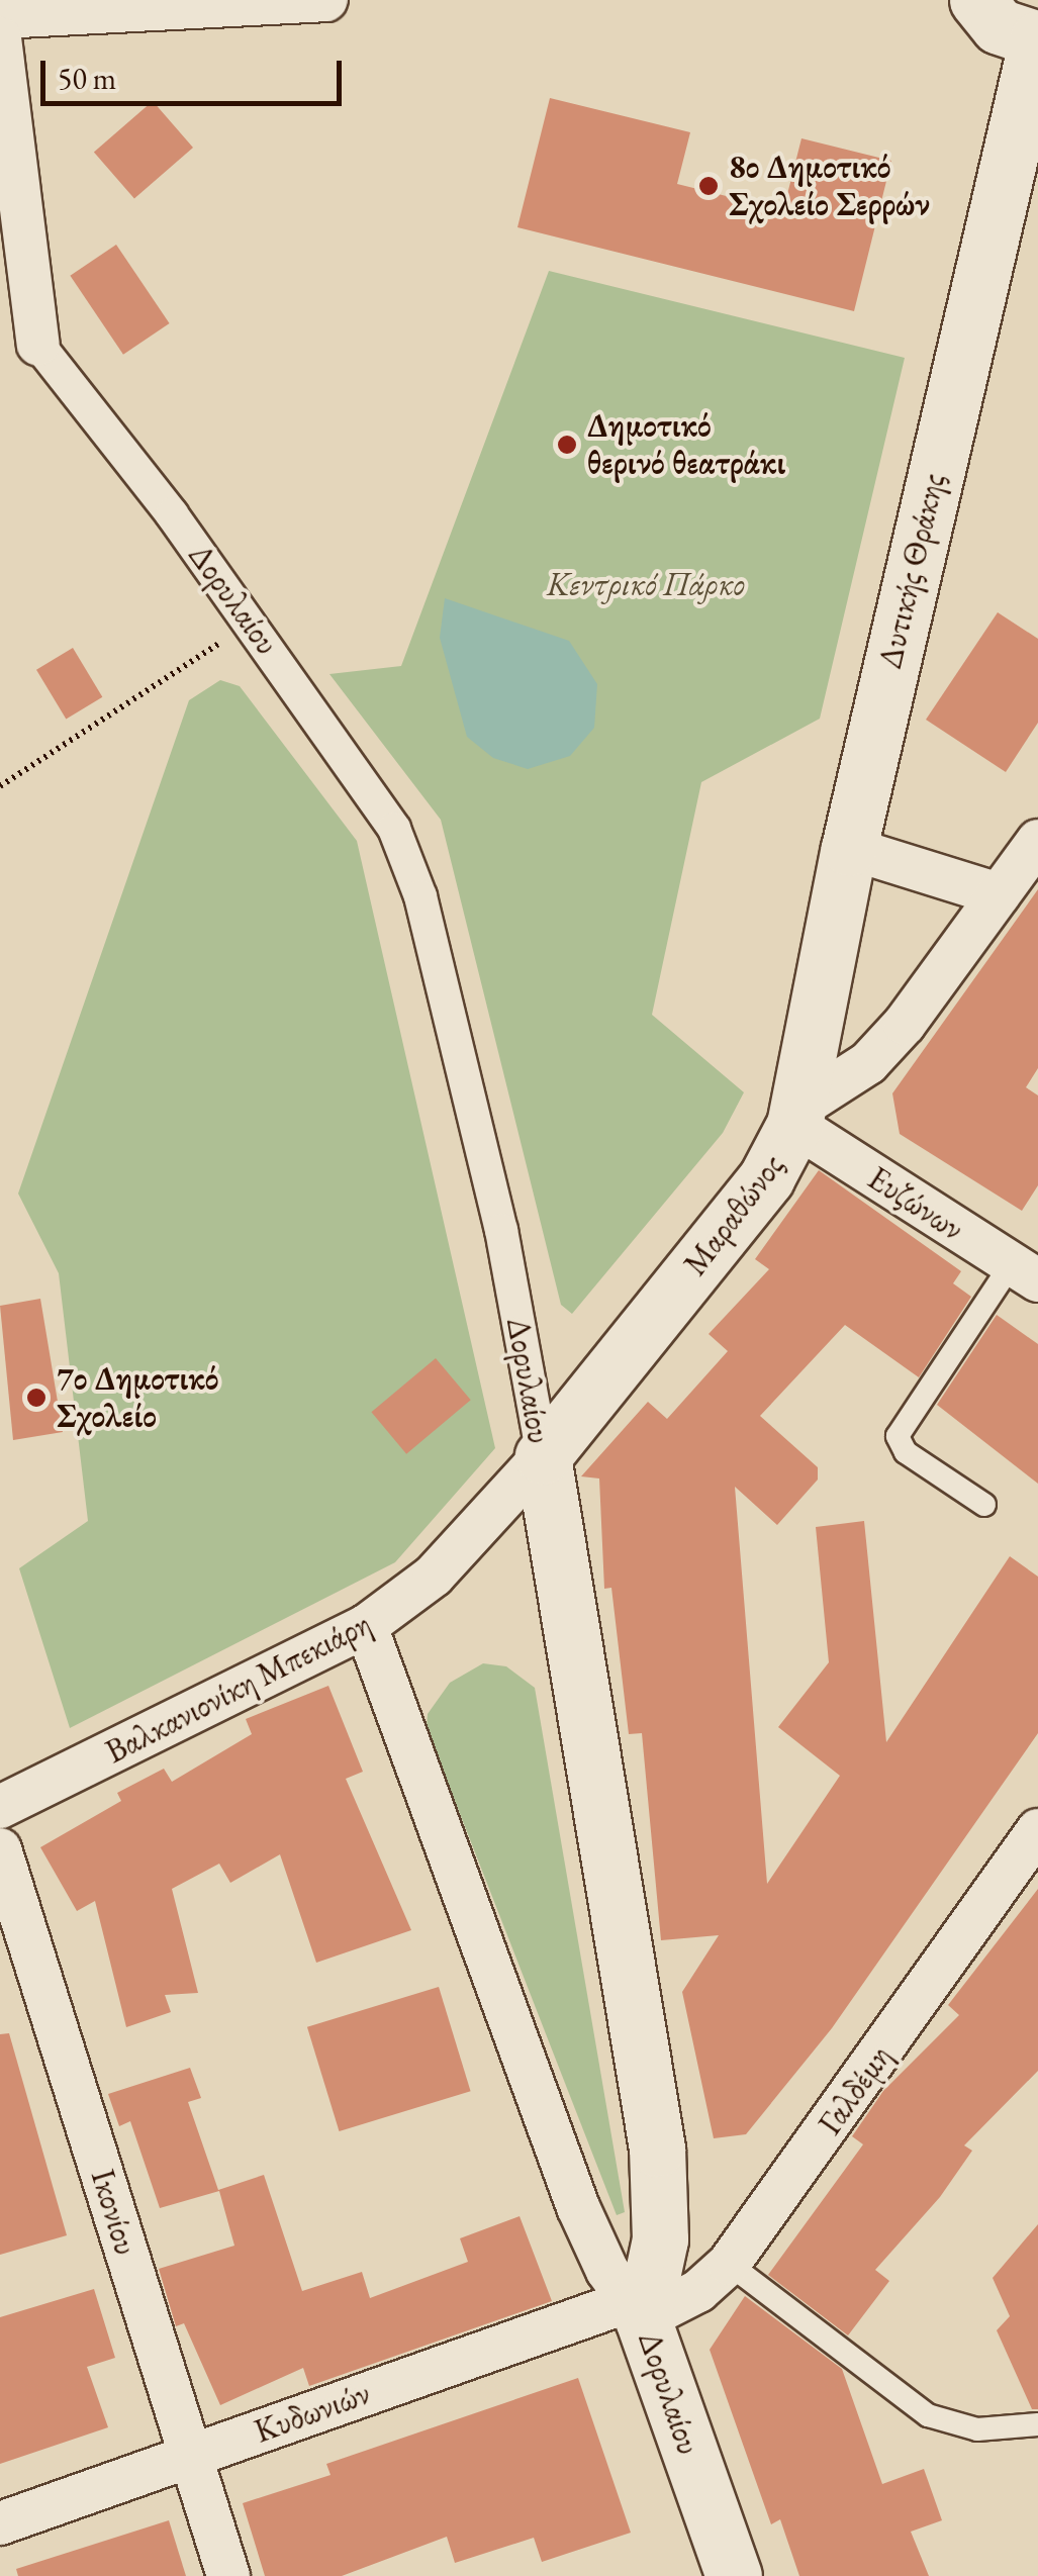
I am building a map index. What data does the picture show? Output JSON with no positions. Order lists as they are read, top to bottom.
{
  "streets": {
    "street": [
      "Δυτικής Θράκης",
      "Δορυλαίου",
      "Ευζώνων",
      "Μαραθώνος",
      "Βαλκανιονίκη Μπεκιάρη",
      "Γαλδέμη",
      "Ικονίου",
      "Κυδωνιών"
    ]
  },
  "crossings": [
    ["Δυτικής Θράκης", "Ευζώνων"],
    ["Δυτικής Θράκης", "Μαραθώνος"],
    ["Δορυλαίου", "Μαραθώνος"],
    ["Δορυλαίου", "Βαλκανιονίκη Μπεκιάρη"],
    ["Δορυλαίου", "Γαλδέμη"],
    ["Δορυλαίου", "Κυδωνιών"],
    ["Ευζώνων", "Μαραθώνος"],
    ["Μαραθώνος", "Βαλκανιονίκη Μπεκιάρη"],
    ["Γαλδέμη", "Κυδωνιών"],
    ["Ικονίου", "Κυδωνιών"]
  ],
  "parks": ["Κεντρικό Πάρκο"],
  "places": ["8ο Δημοτικό Σχολείο Σερρών", "Δημοτικό θερινό θεατράκι", "7ο Δημοτικό Σχολείο"],
  "scale_bar": "50 m"
}
